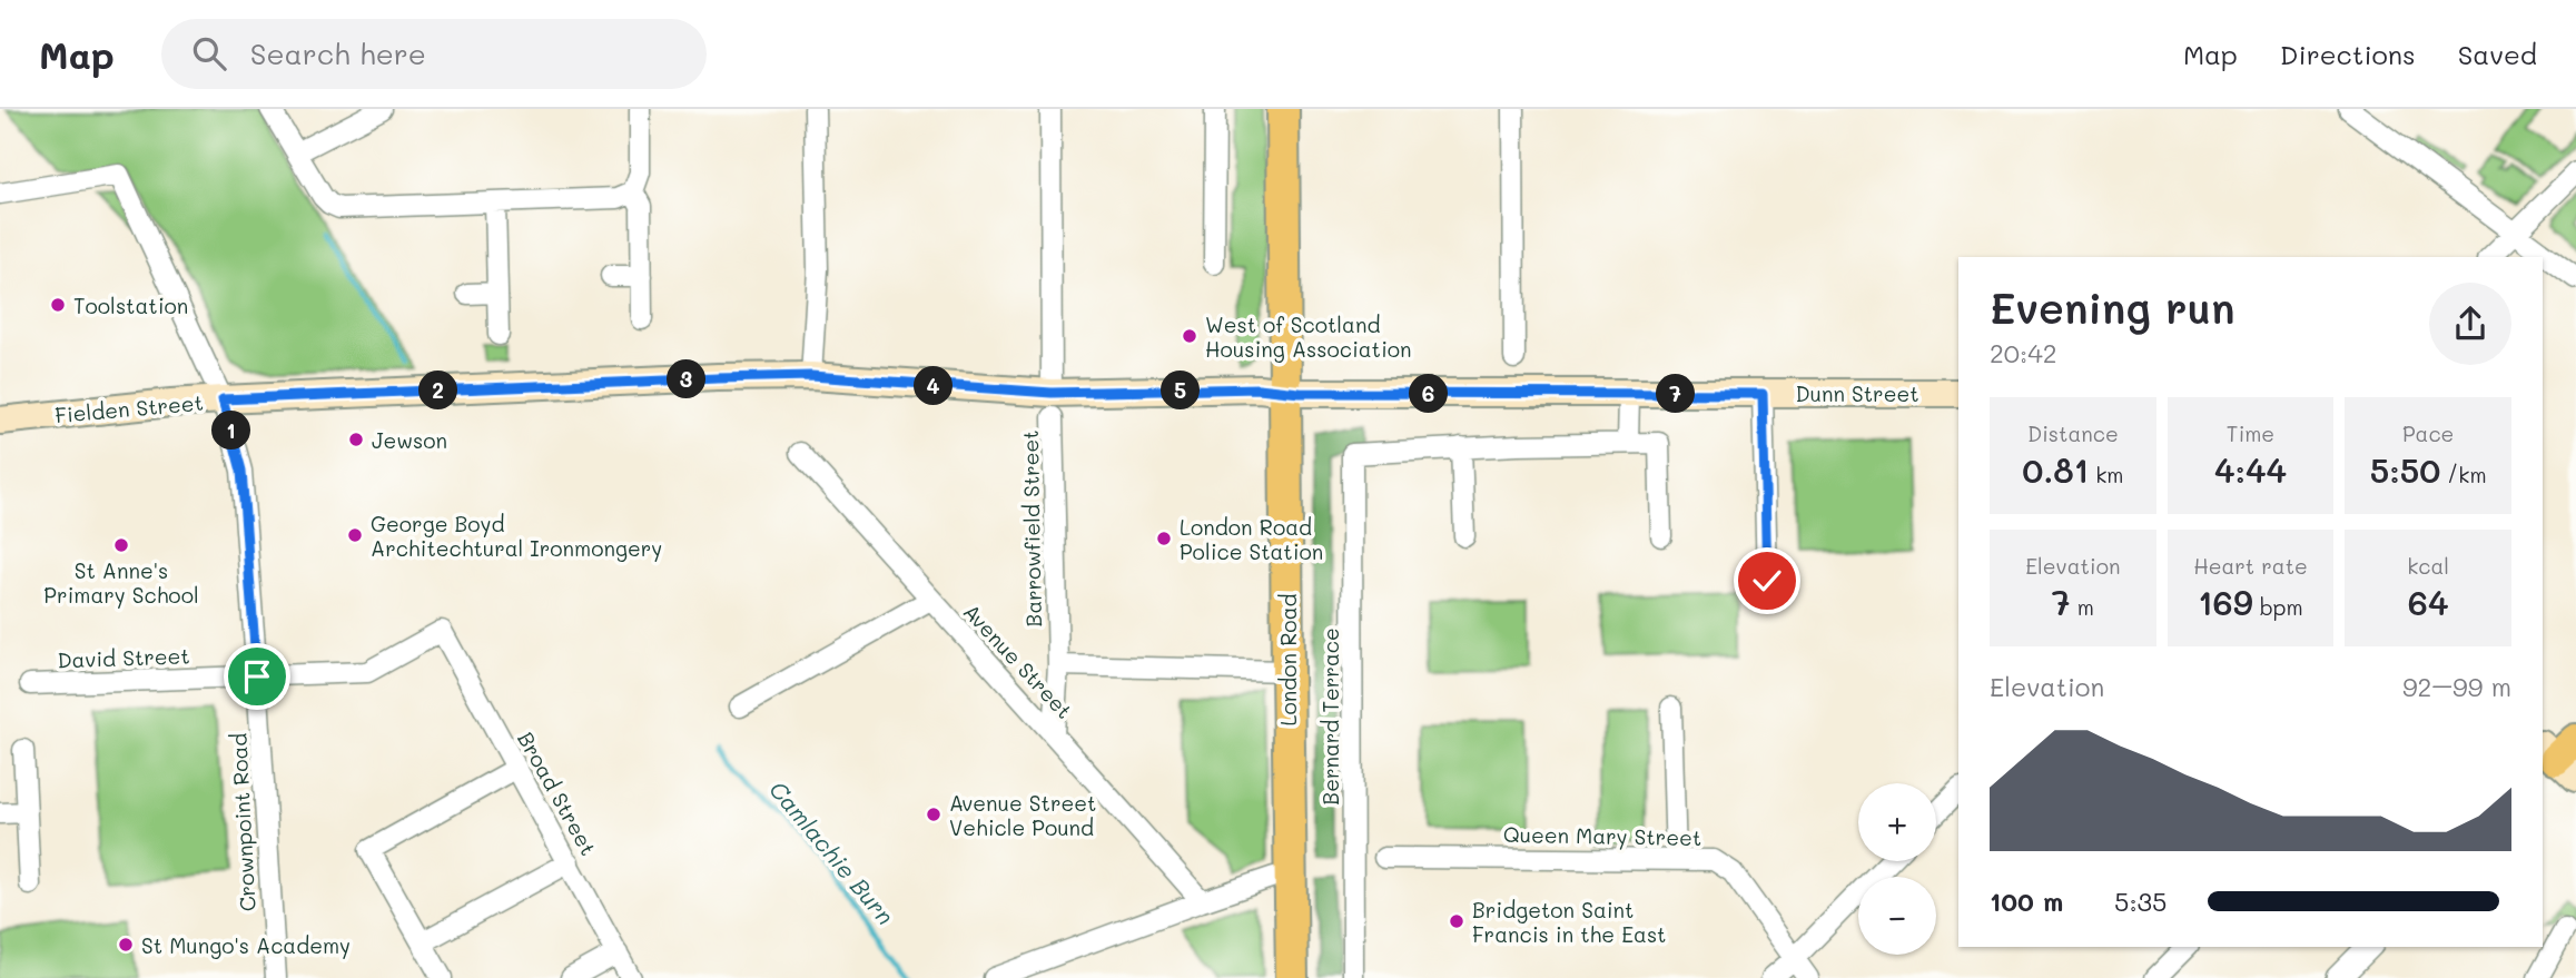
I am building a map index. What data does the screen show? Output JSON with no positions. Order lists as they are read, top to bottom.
{
  "streets": {
    "main road": ["Dunn Street", "Fielden Street", "London Road"],
    "street": [
      "Barrowfield Street",
      "David Street",
      "Avenue Street",
      "Bernard Terrace",
      "Broad Street",
      "Crownpoint Road",
      "Queen Mary Street"
    ]
  },
  "crossings": [
    ["Dunn Street", "Fielden Street"],
    ["Dunn Street", "London Road"],
    ["Fielden Street", "Barrowfield Street"],
    ["Fielden Street", "London Road"],
    ["Fielden Street", "Crownpoint Road"],
    ["Barrowfield Street", "Avenue Street"],
    ["David Street", "Broad Street"],
    ["David Street", "Crownpoint Road"]
  ],
  "water": ["Camlachie Burn"],
  "places": [
    "Toolstation",
    "West of Scotland Housing Association",
    "Jewson",
    "George Boyd Architechtural Ironmongery",
    "London Road Police Station",
    "St Anne's Primary School",
    "Avenue Street Vehicle Pound",
    "Bridgeton Saint Francis in the East",
    "St Mungo's Academy"
  ],
  "page": {
    "header": "Map",
    "search": "Search here",
    "nav": ["Map", "Directions", "Saved"],
    "heading": ["Evening run", "20:42"],
    "pins": [
      "3",
      "4",
      "2",
      "5",
      "6",
      "7",
      "1"
    ],
    "stats": [
      ["Distance", "0.81 km"],
      ["Time", "4:44"],
      ["Pace", "5:50 /km"],
      ["Elevation", "7 m"],
      ["Heart rate", "169 bpm"],
      ["kcal", "64"]
    ],
    "chart": ["Elevation", "92–99 m"],
    "map_buttons": ["+", "−"],
    "list": [
      {
        "name": "100 m",
        "note": "5:35"
      }
    ]
  }
}
